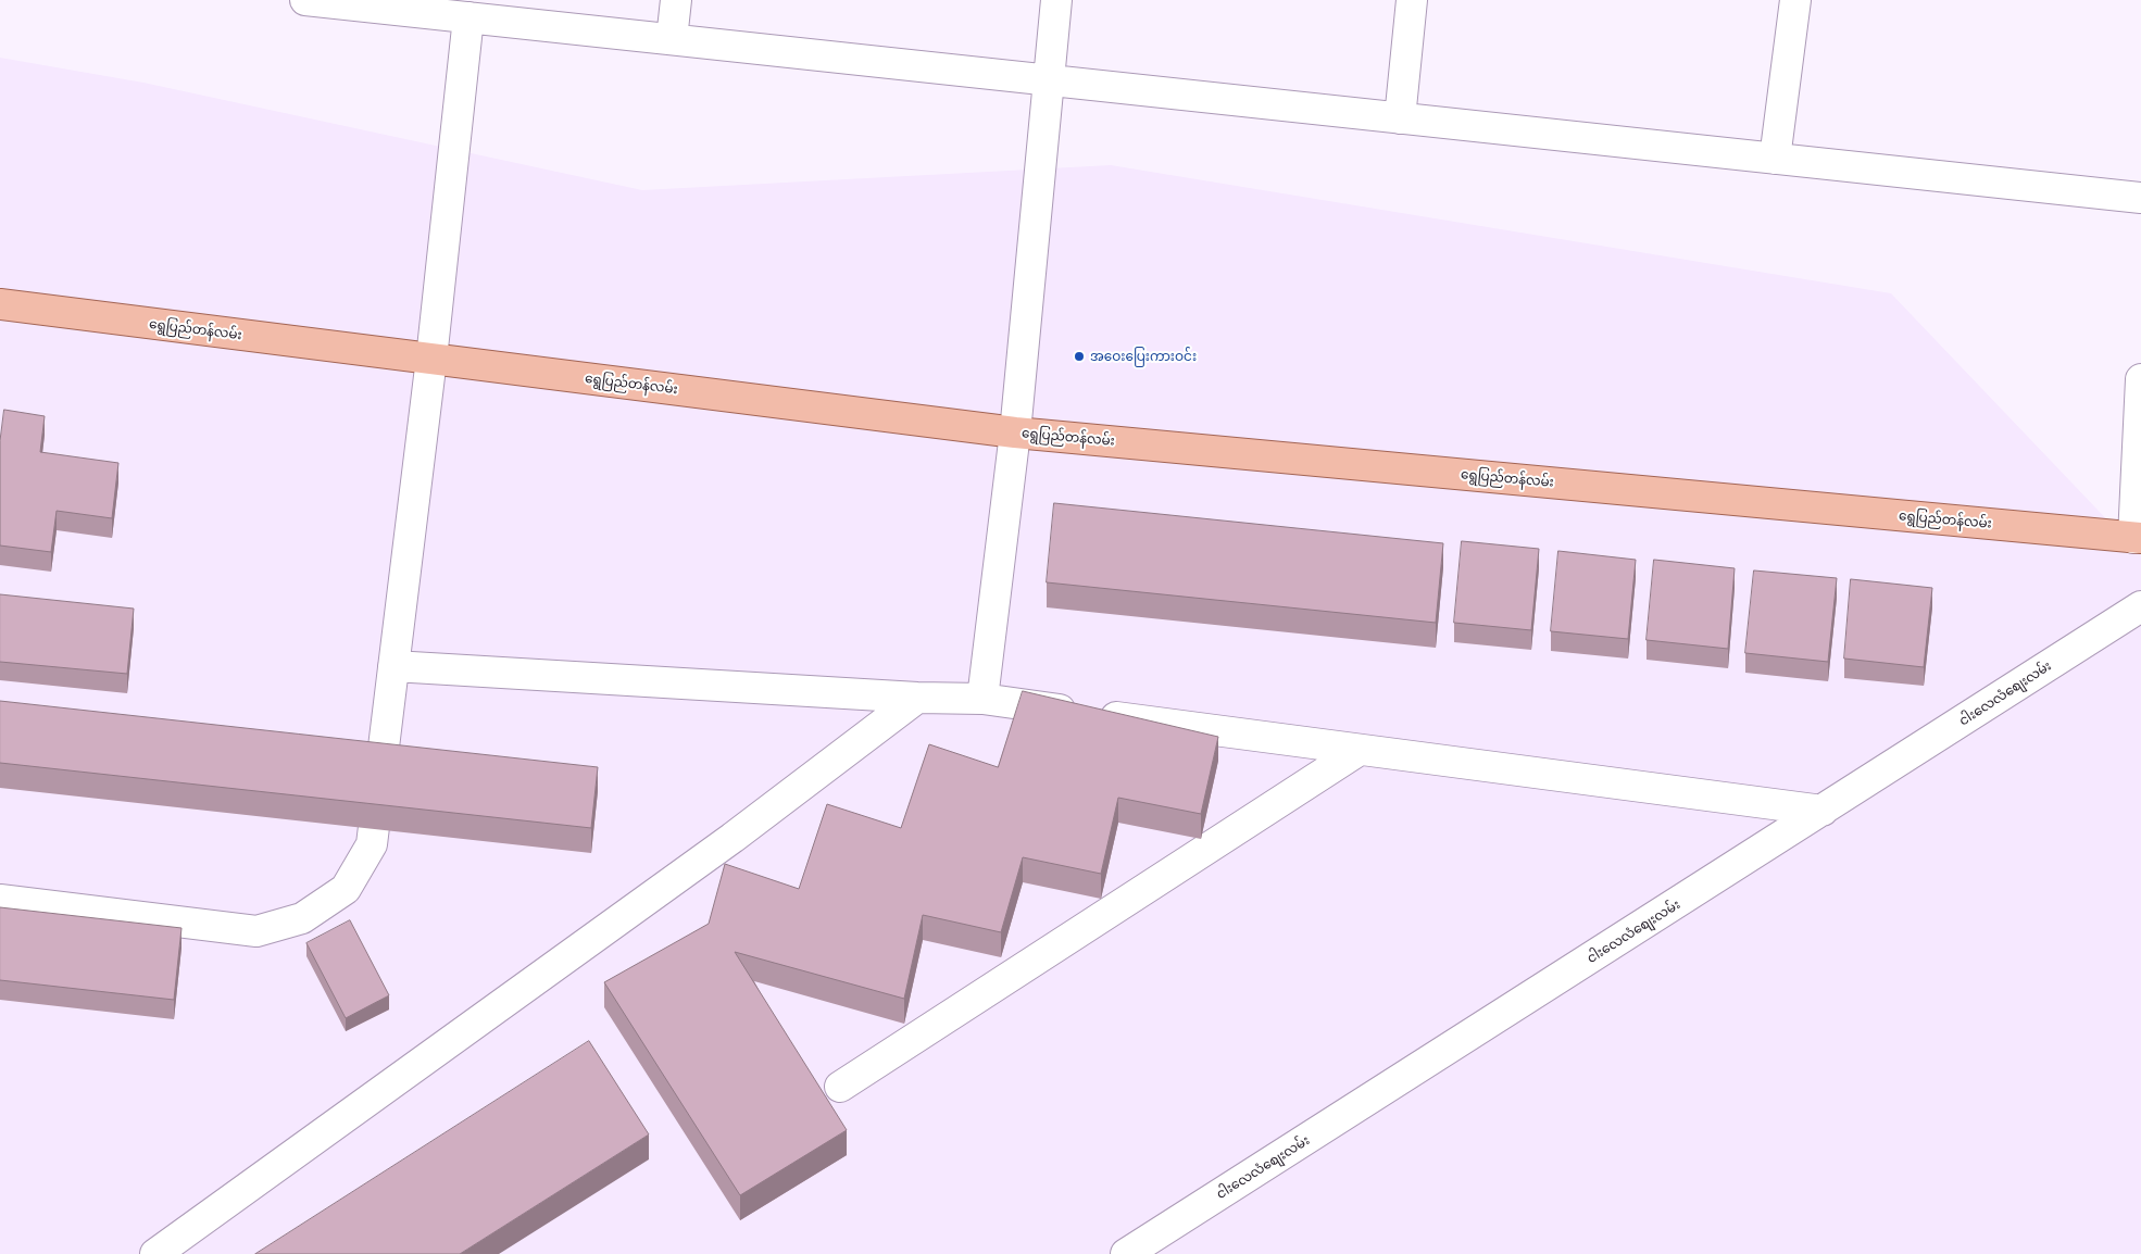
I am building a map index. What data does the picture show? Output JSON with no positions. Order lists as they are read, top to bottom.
{
  "streets": {
    "main road": ["ရွေပြည်တန်လမ်း"],
    "street": ["ငါးလေလံစျေးလမ်း"]
  },
  "places": ["အဝေးပြေးကားဝင်း"]
}
